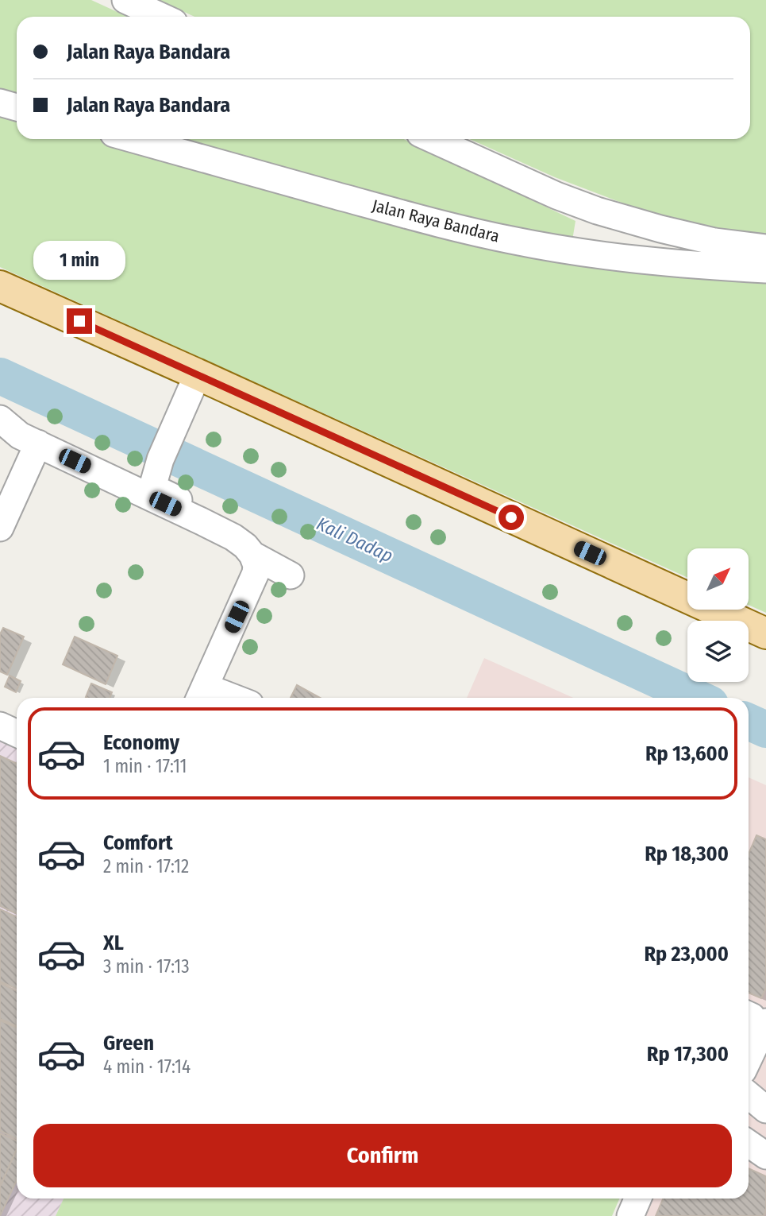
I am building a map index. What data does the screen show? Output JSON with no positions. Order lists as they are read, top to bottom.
{
  "streets": {
    "street": ["Jalan Raya Bandara"]
  },
  "water": ["Kali Dadap"],
  "north": "top right",
  "page": {
    "banner": ["Jalan Raya Bandara", "Jalan Raya Bandara"],
    "bubble": "1 min",
    "list": [
      {
        "name": "Economy",
        "note": "1 min · 17:11",
        "value": "Rp 13,600"
      },
      {
        "name": "Comfort",
        "note": "2 min · 17:12",
        "value": "Rp 18,300"
      },
      {
        "name": "XL",
        "note": "3 min · 17:13",
        "value": "Rp 23,000"
      },
      {
        "name": "Green",
        "note": "4 min · 17:14",
        "value": "Rp 17,300"
      }
    ],
    "buttons": "Confirm"
  }
}
